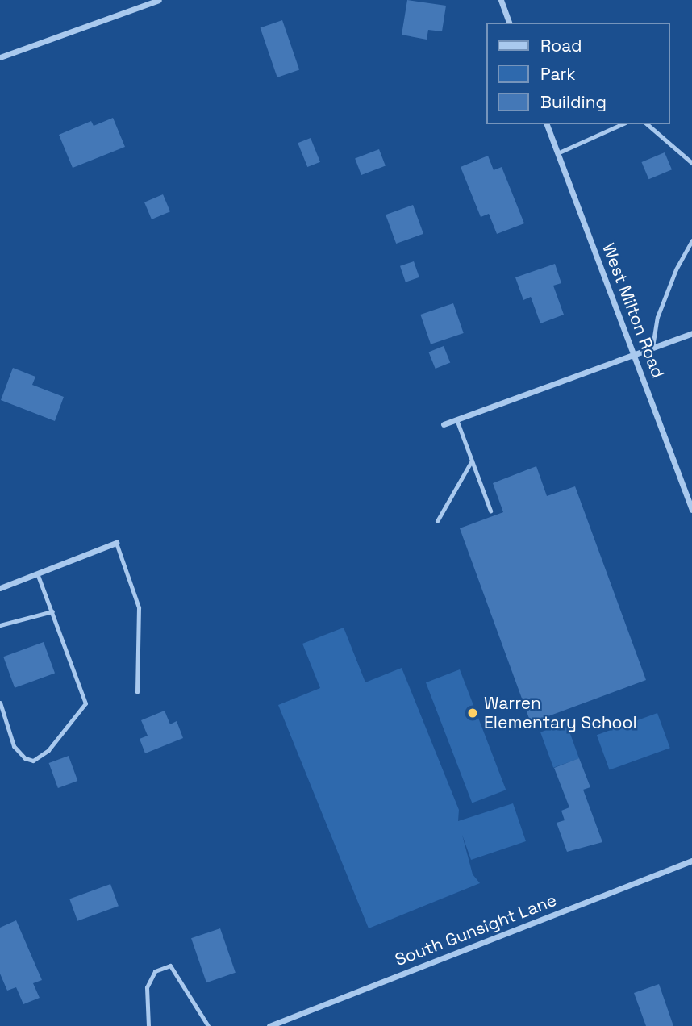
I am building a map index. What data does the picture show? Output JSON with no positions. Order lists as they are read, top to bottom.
{
  "streets": {
    "street": ["West Milton Road", "South Gunsight Lane"]
  },
  "places": ["Warren Elementary School"],
  "legend": ["Road", "Park", "Building"]
}
